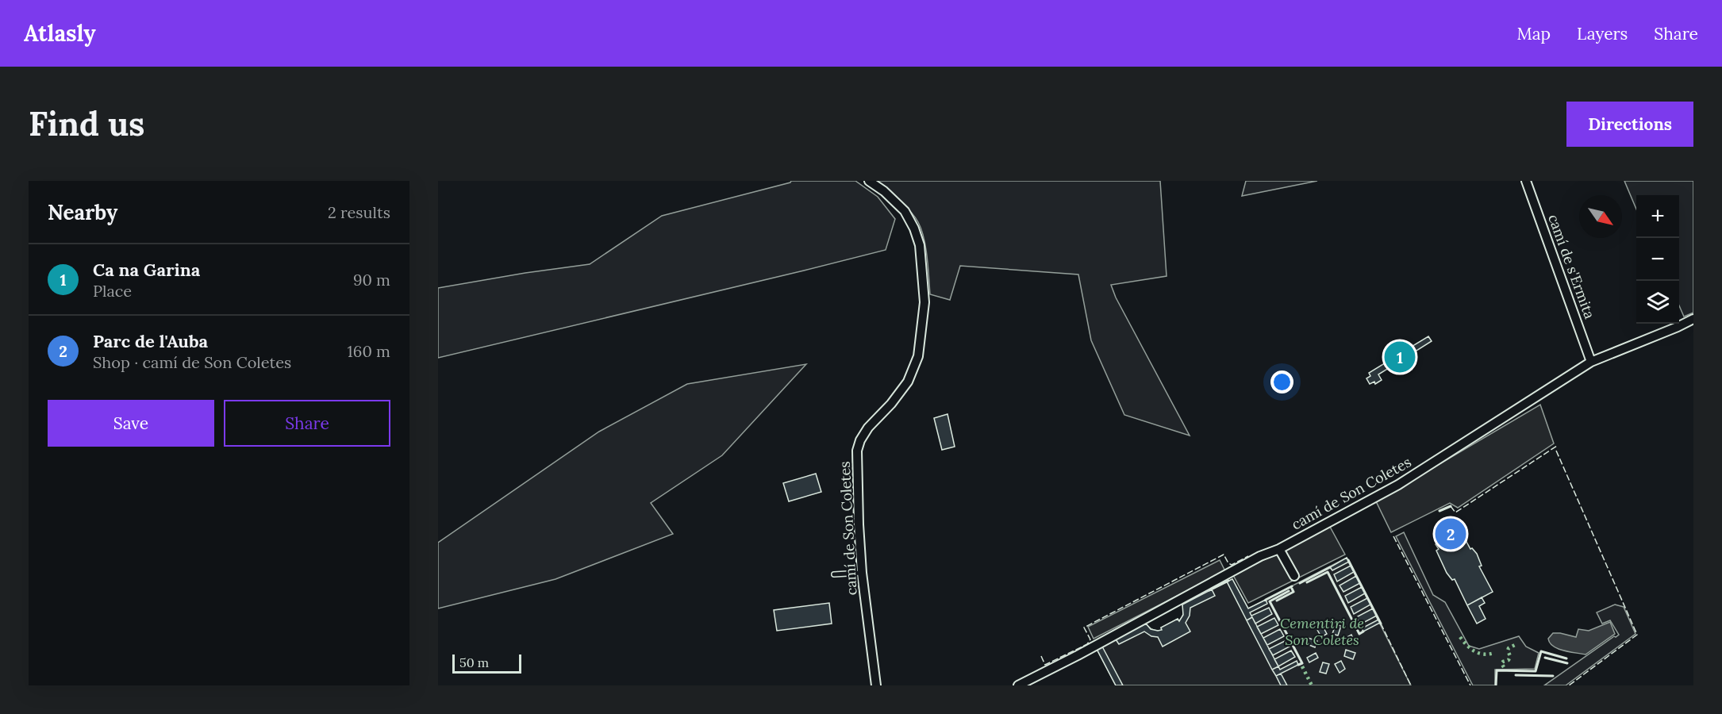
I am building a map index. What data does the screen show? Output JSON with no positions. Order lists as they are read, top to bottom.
{
  "streets": {
    "street": ["camí de s'Ermita", "camí de Son Coletes"]
  },
  "crossings": [
    ["camí de s'Ermita", "camí de Son Coletes"]
  ],
  "parks": ["Cementiri de Son Coletes"],
  "scale_bar": "50 m",
  "north": "bottom right",
  "page": {
    "header": "Atlasly",
    "nav": ["Map", "Layers", "Share"],
    "buttons": [
      "Directions",
      ["Save", "Share"]
    ],
    "title": "Find us",
    "heading": ["Nearby", "2 results"],
    "map_buttons": ["+", "−"],
    "list": [
      {
        "mark": "1",
        "name": "Ca na Garina",
        "note": "Place",
        "value": "90 m"
      },
      {
        "mark": "2",
        "name": "Parc de l'Auba",
        "note": "Shop · camí de Son Coletes",
        "value": "160 m"
      }
    ],
    "pins": ["1", "2"],
    "scale": "50 m"
  }
}
